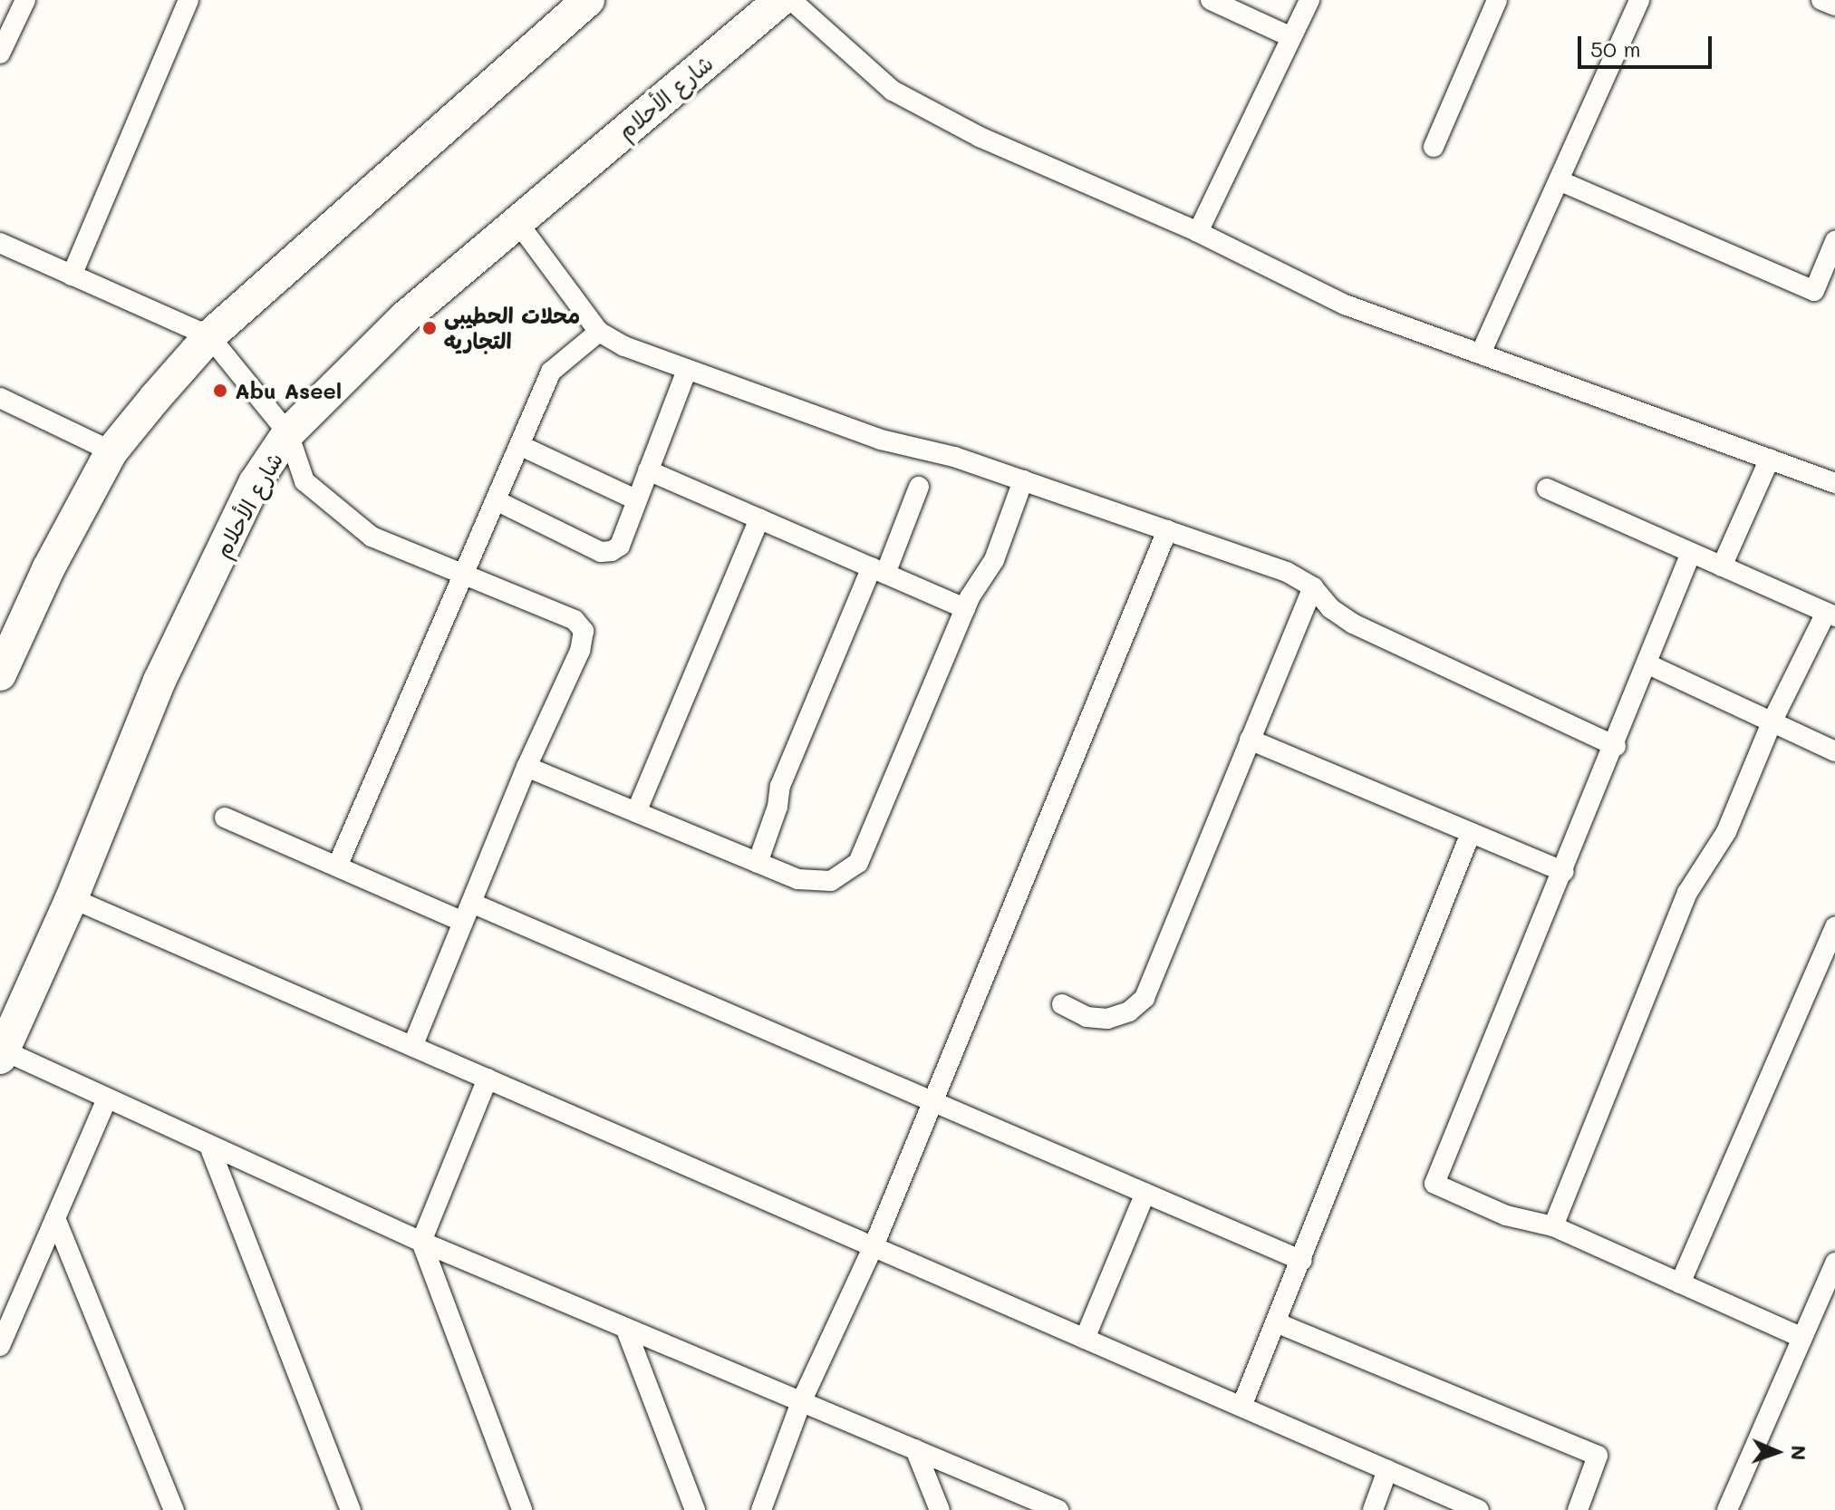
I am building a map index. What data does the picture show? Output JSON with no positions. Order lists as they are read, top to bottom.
{
  "streets": {
    "main road": ["شارع الأحلام"]
  },
  "places": ["محلات الحطيبي التجاريه", "Abu Aseel"],
  "scale_bar": "50 m",
  "north": "right"
}
